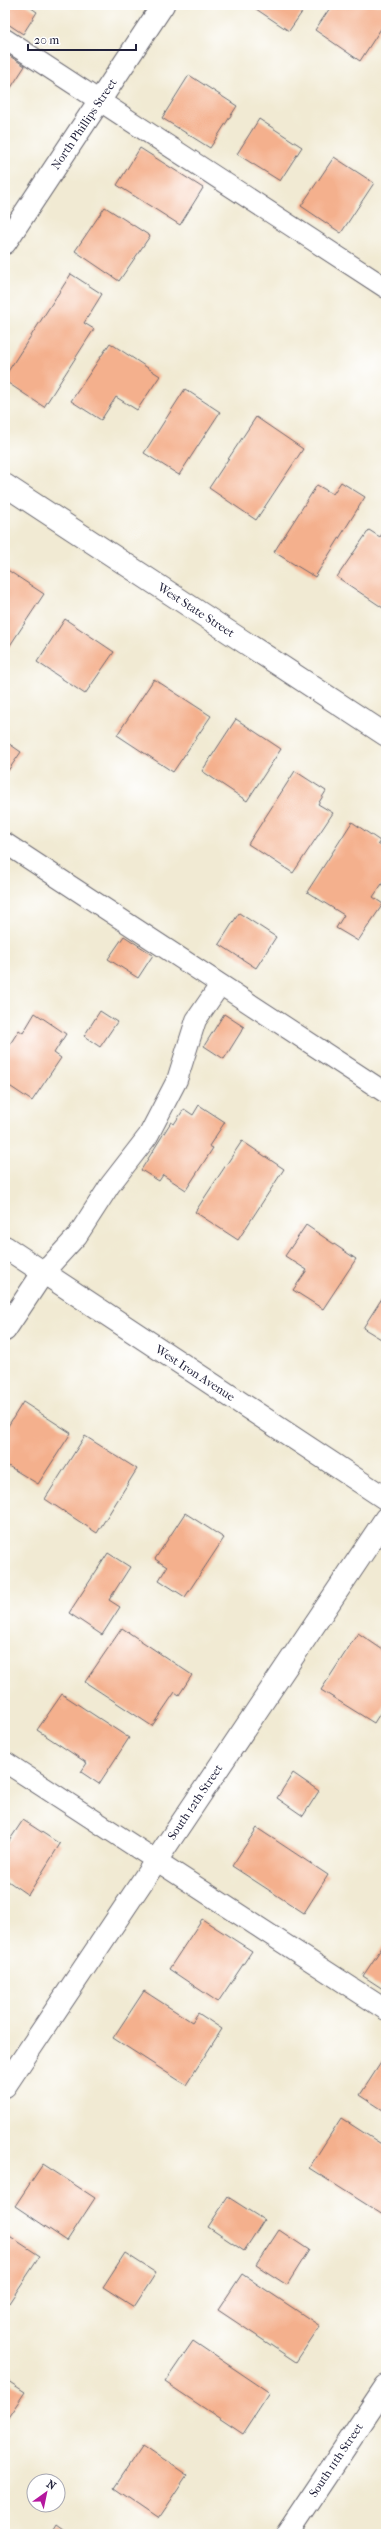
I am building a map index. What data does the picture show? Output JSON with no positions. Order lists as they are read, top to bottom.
{
  "streets": {
    "street": [
      "North Phillips Street",
      "West State Street",
      "West Iron Avenue",
      "South 12th Street",
      "South 11th Street"
    ]
  },
  "scale_bar": "20 m",
  "north": "top right"
}
